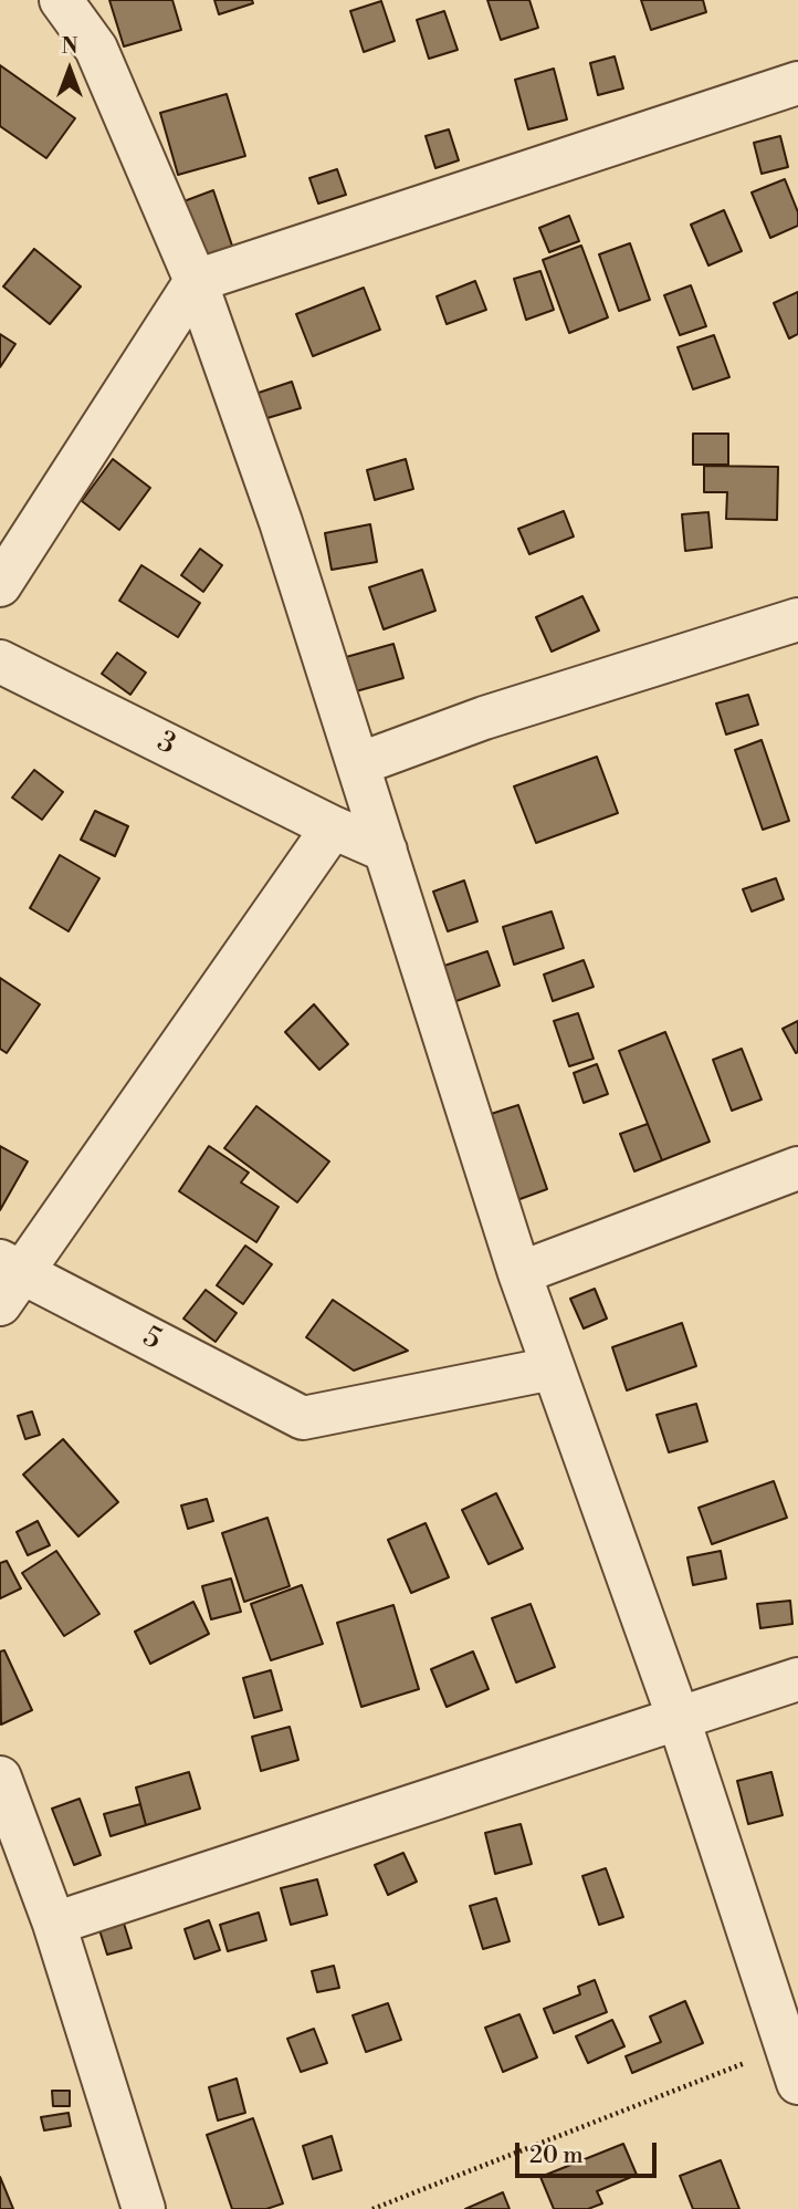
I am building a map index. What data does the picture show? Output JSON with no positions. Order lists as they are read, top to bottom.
{
  "streets": {
    "street": ["3", "5"]
  },
  "scale_bar": "20 m",
  "north": "top"
}
